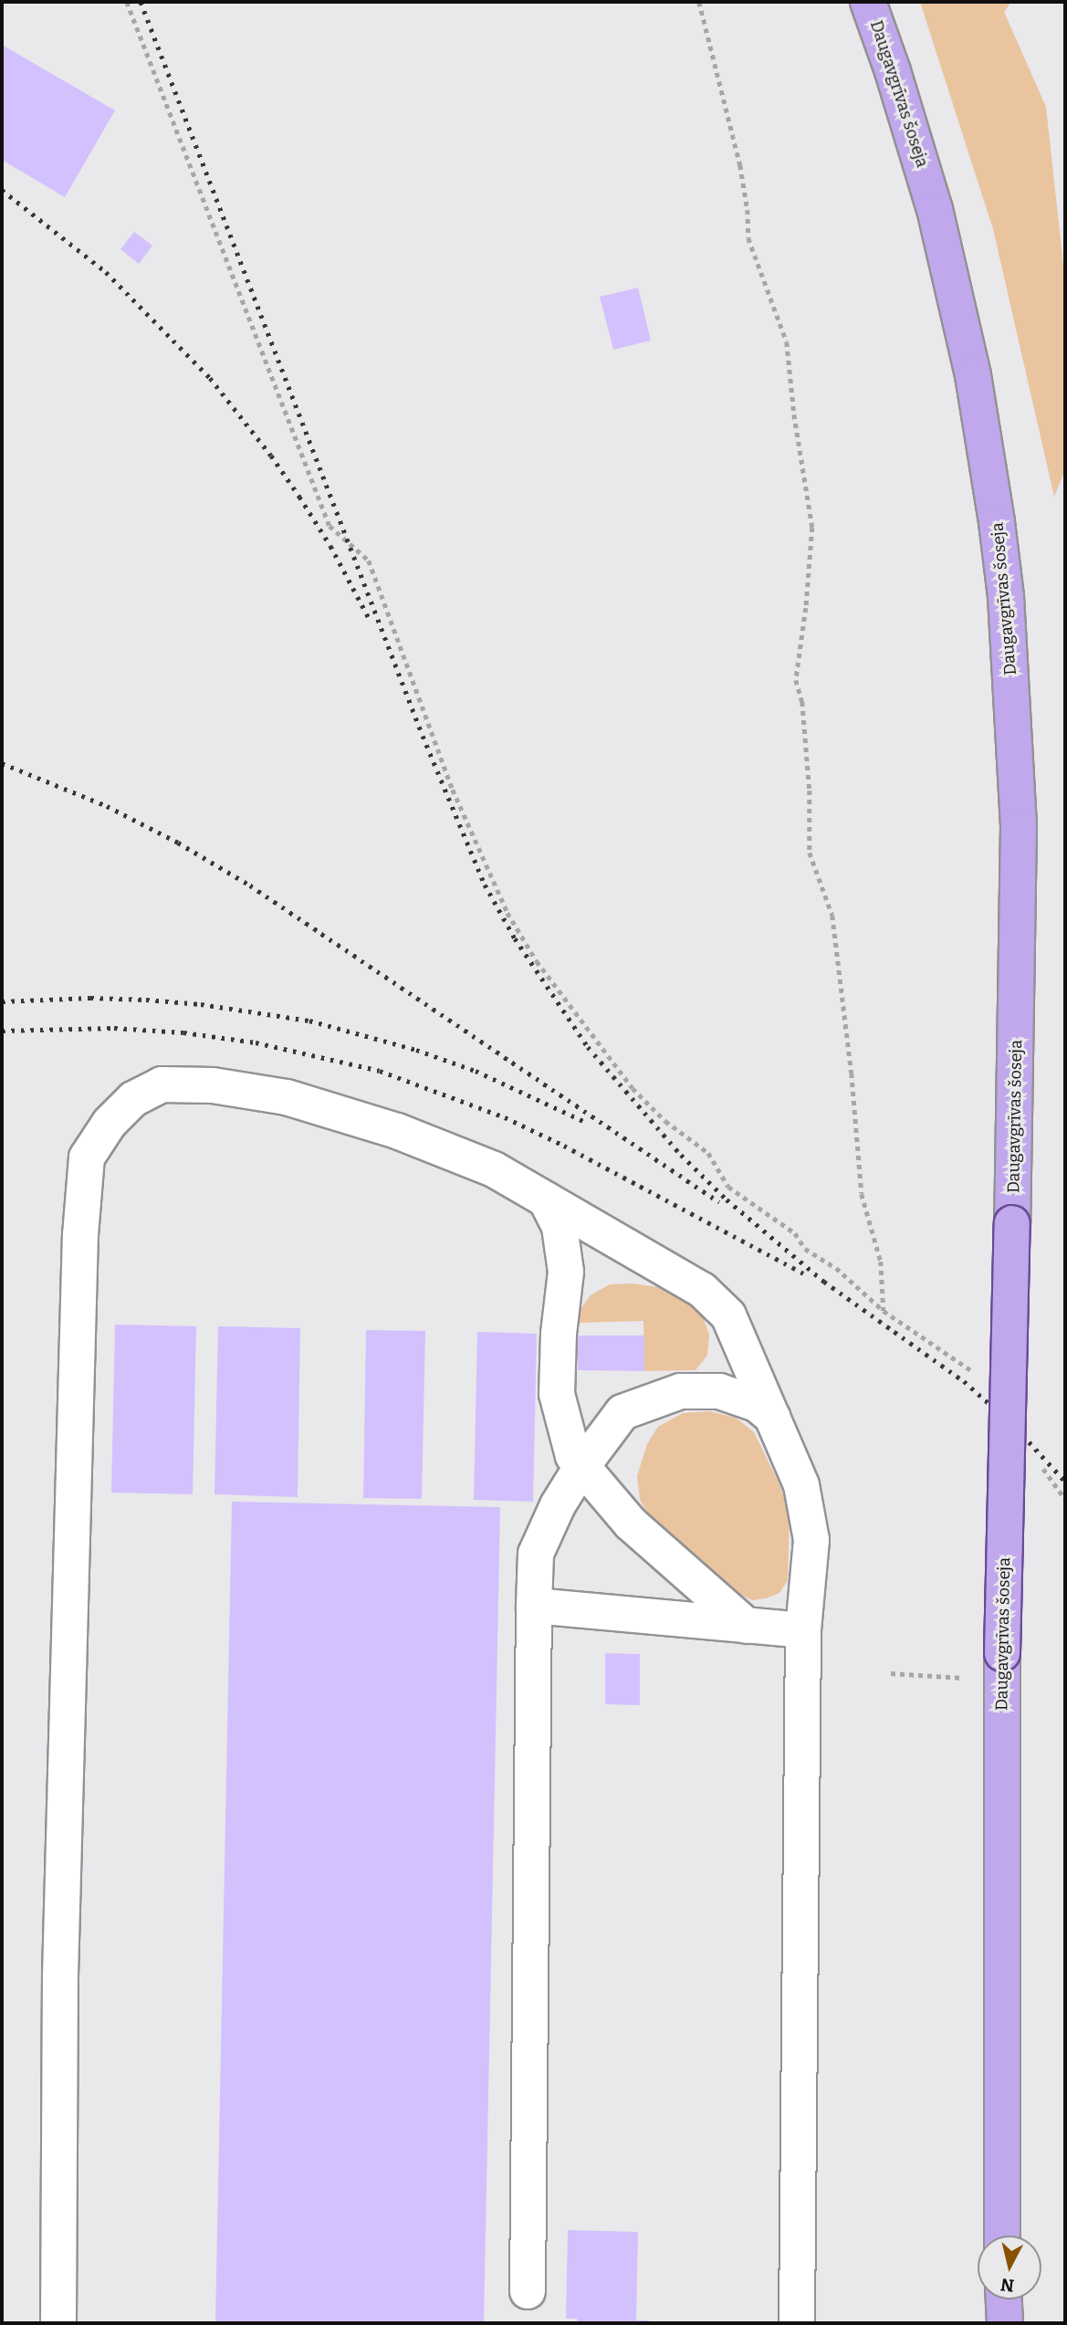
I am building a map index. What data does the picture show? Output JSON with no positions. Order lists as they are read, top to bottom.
{
  "streets": {
    "main road": ["Daugavgrīvas šoseja"]
  },
  "north": "bottom"
}
